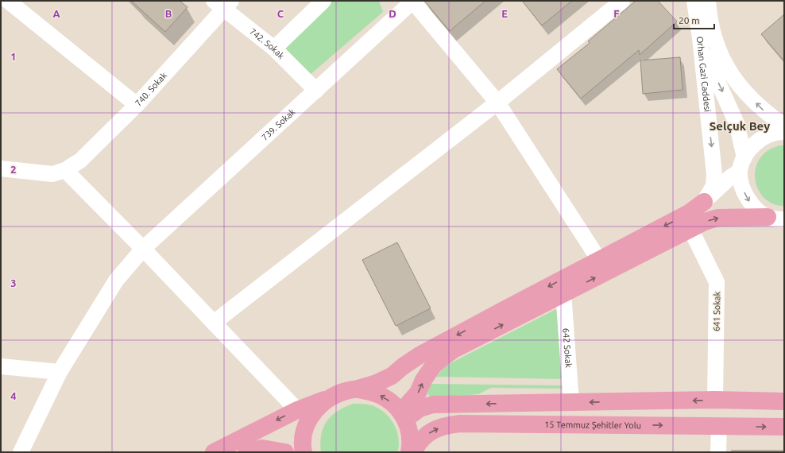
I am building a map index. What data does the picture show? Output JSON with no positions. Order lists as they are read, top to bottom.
{
  "streets": {
    "main road": ["15 Temmuz Şehitler Yolu"],
    "street": [
      "742. Sokak",
      "Orhan Gazi Caddesi",
      "740. Sokak",
      "739. Sokak",
      "641 Sokak",
      "642 Sokak"
    ]
  },
  "crossings": [
    ["742. Sokak", "740. Sokak"],
    ["742. Sokak", "739. Sokak"]
  ],
  "districts": ["Selçuk Bey"],
  "scale_bar": "20 m",
  "grid": {
    "columns": [
      "A",
      "B",
      "C",
      "D",
      "E",
      "F"
    ],
    "rows": [
      "1",
      "2",
      "3",
      "4"
    ]
  }
}
